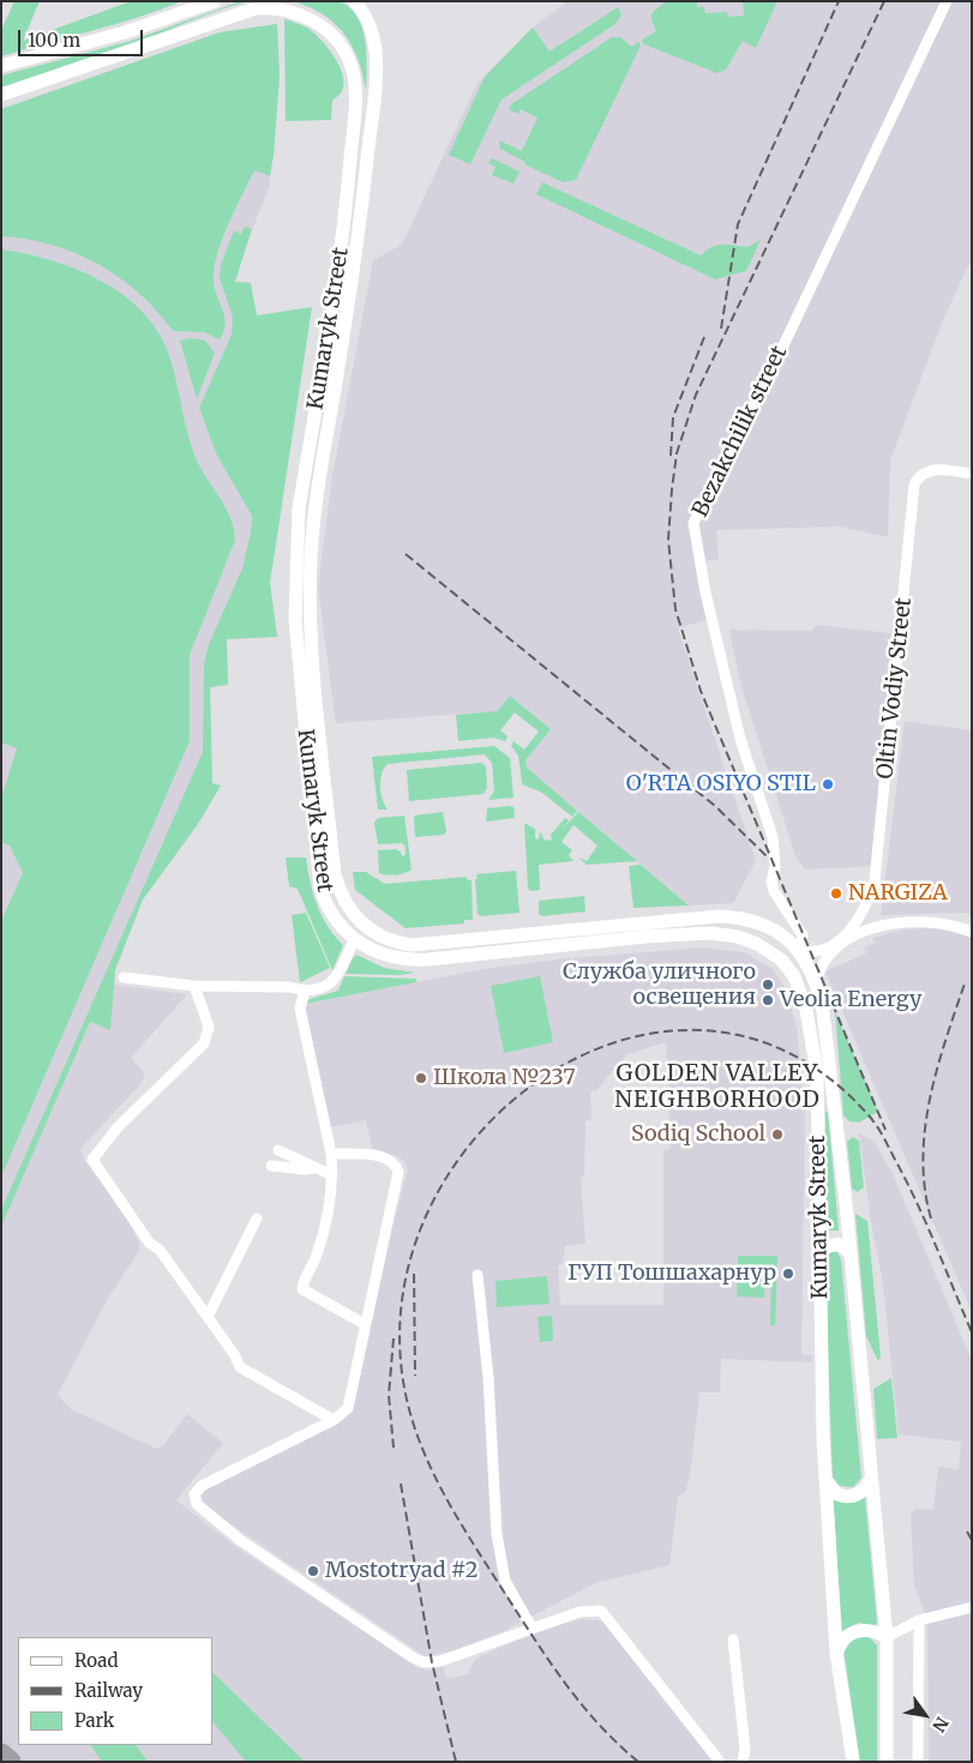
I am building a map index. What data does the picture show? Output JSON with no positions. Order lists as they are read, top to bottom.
{
  "streets": {
    "main road": ["Kumaryk Street"],
    "street": ["Bezakchilik street", "Oltin Vodiy Street"]
  },
  "crossings": [
    ["Kumaryk Street", "Bezakchilik street"],
    ["Kumaryk Street", "Oltin Vodiy Street"]
  ],
  "districts": ["GOLDEN VALLEY NEIGHBORHOOD"],
  "places": [
    "O'RTA OSIYO STIL",
    "NARGIZA",
    "Служба уличного освещения",
    "Veolia Energy",
    "Школа №237",
    "Sodiq School",
    "ГУП Тошшахарнур",
    "Mostotryad #2"
  ],
  "legend": ["Road", "Railway", "Park"],
  "scale_bar": "100 m",
  "north": "bottom right"
}
